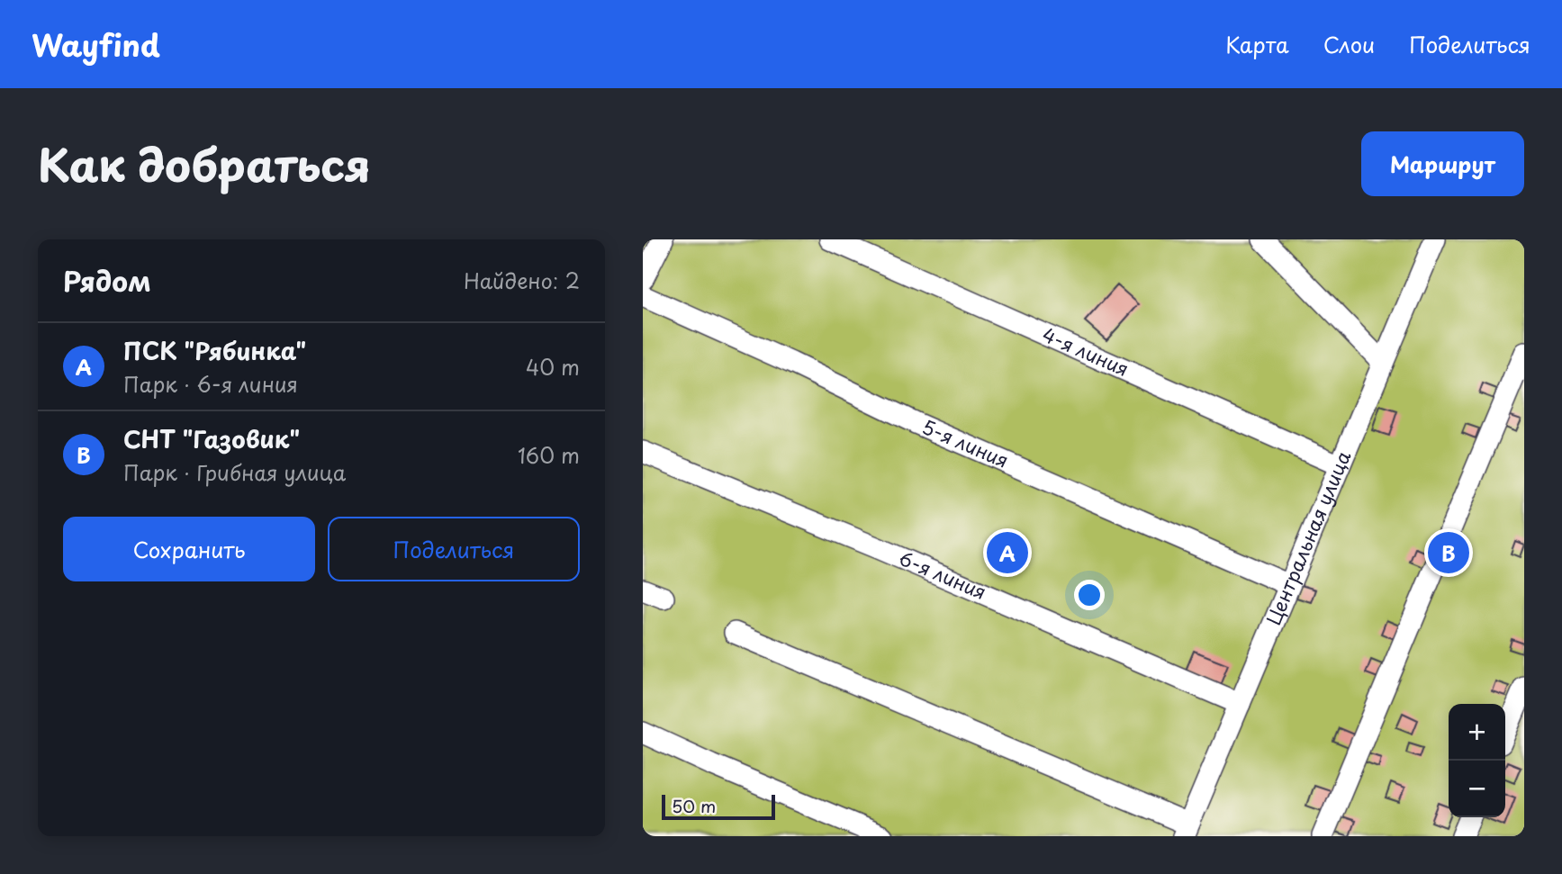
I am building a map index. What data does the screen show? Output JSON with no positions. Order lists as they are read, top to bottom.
{
  "streets": {
    "street": [
      "4-я линия",
      "5-я линия",
      "Центральная улица",
      "6-я линия"
    ]
  },
  "crossings": [
    ["4-я линия", "Центральная улица"],
    ["5-я линия", "Центральная улица"],
    ["Центральная улица", "6-я линия"]
  ],
  "scale_bar": "50 m",
  "page": {
    "header": "Wayfind",
    "nav": ["Карта", "Слои", "Поделиться"],
    "title": "Как добраться",
    "buttons": [
      "Маршрут",
      ["Сохранить", "Поделиться"]
    ],
    "heading": ["Рядом", "Найдено: 2"],
    "list": [
      {
        "mark": "A",
        "name": "ПСК \"Рябинка\"",
        "note": "Парк · 6-я линия",
        "value": "40 m"
      },
      {
        "mark": "B",
        "name": "СНТ \"Газовик\"",
        "note": "Парк · Грибная улица",
        "value": "160 m"
      }
    ],
    "pins": ["A", "B"],
    "map_buttons": ["+", "−"],
    "scale": "50 m"
  }
}
